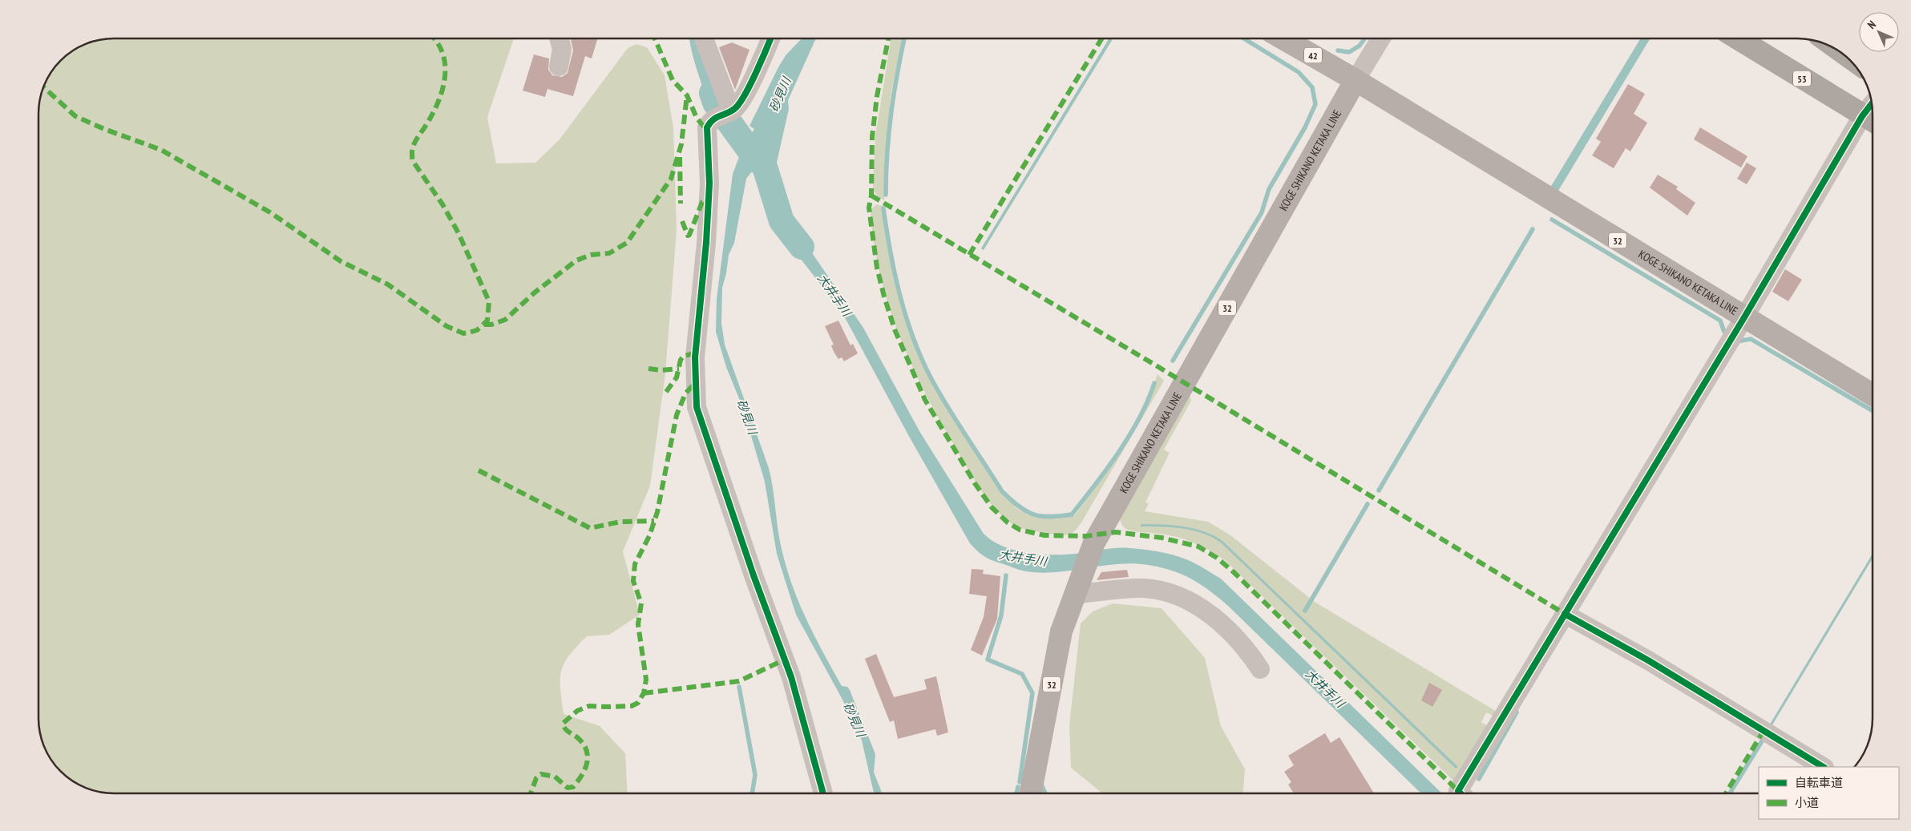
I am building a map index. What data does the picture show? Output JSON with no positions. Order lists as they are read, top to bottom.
{
  "streets": {
    "highway": ["53"],
    "main road": ["42", "KOGE SHIKANO KETAKA LINE", "32"]
  },
  "crossings": [
    ["42", "KOGE SHIKANO KETAKA LINE"]
  ],
  "water": ["砂見川", "大井手川"],
  "legend": ["自転車道", "小道"],
  "north": "top left"
}
